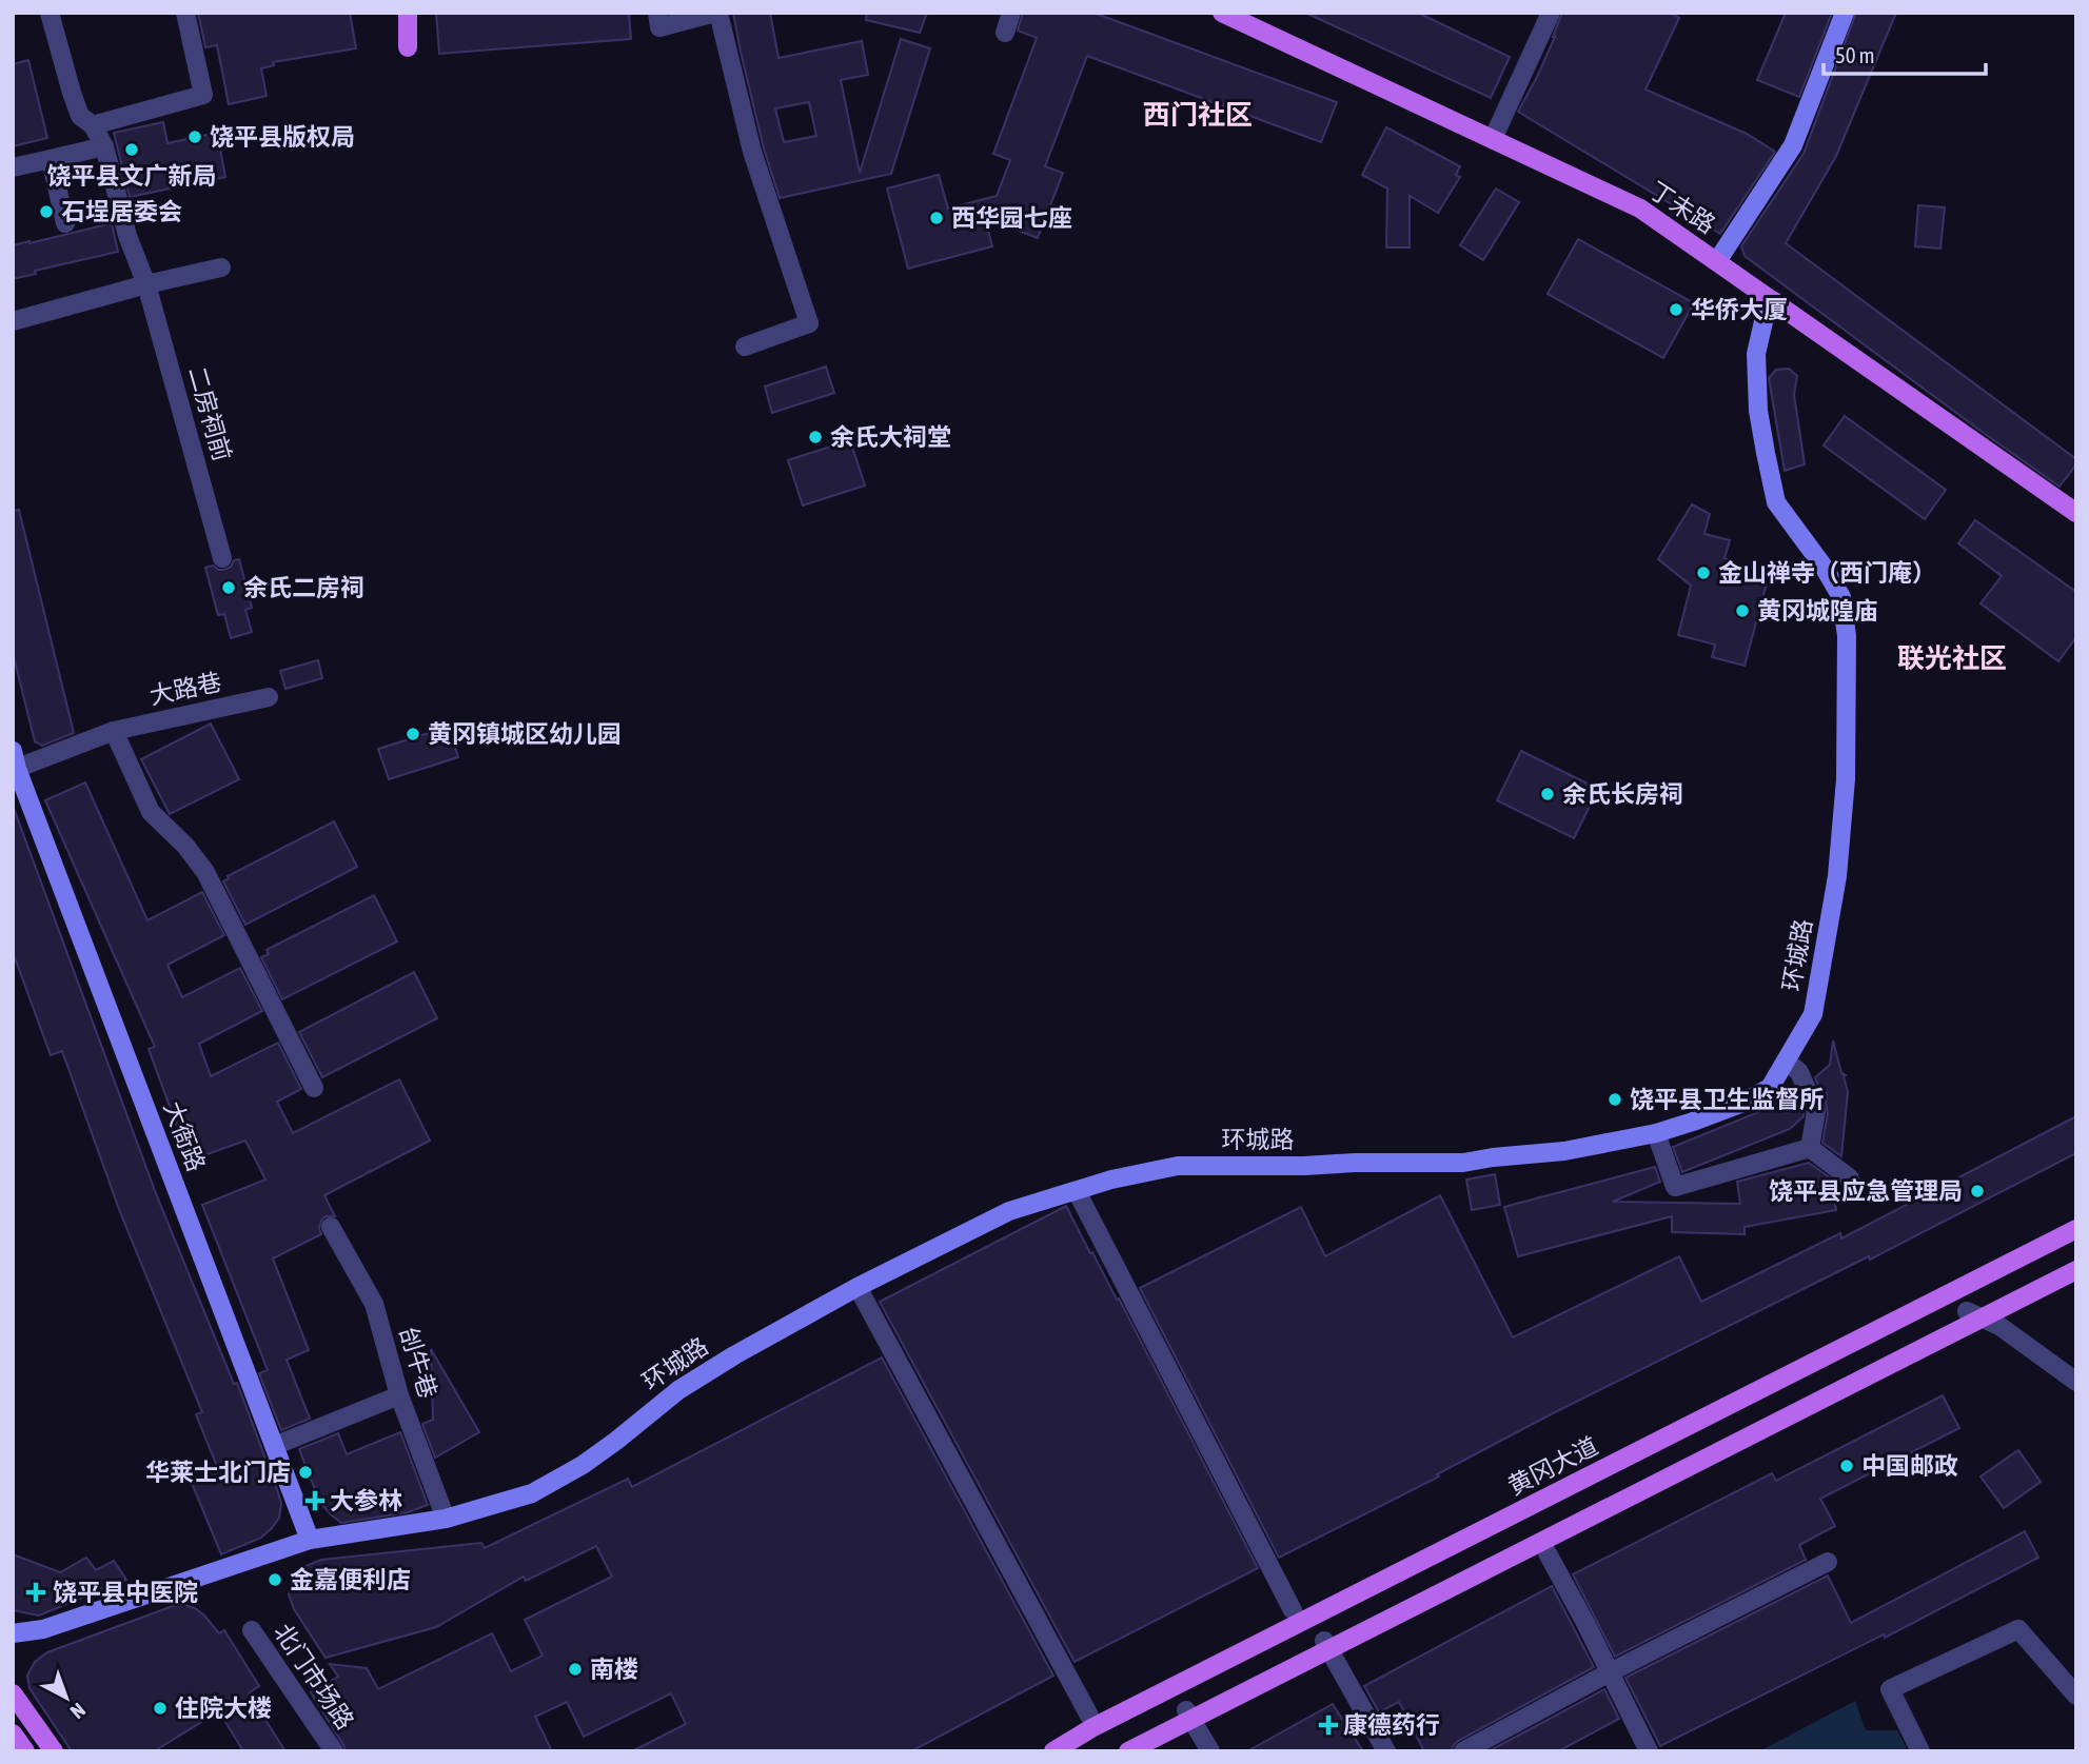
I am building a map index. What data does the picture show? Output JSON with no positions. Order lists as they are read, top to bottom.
{
  "streets": {
    "main road": [
      "丁未路",
      "环城路",
      "大衙路",
      "黄冈大道"
    ],
    "street": [
      "二房祠前",
      "大路巷",
      "刣牛巷",
      "北门市场路"
    ]
  },
  "crossings": [
    ["丁未路", "环城路"],
    ["大路巷", "大衙路"],
    ["环城路", "大衙路"],
    ["环城路", "刣牛巷"]
  ],
  "districts": ["西门社区", "联光社区"],
  "places": {
    "other": [
      "饶平县版权局",
      "饶平县文广新局",
      "石埕居委会",
      "西华园七座",
      "华侨大厦",
      "余氏大祠堂",
      "金山禅寺（西门庵）",
      "余氏二房祠",
      "黄冈城隍庙",
      "黄冈镇城区幼儿园",
      "余氏长房祠",
      "饶平县卫生监督所",
      "饶平县应急管理局",
      "中国邮政",
      "华莱士北门店",
      "金嘉便利店",
      "南楼",
      "住院大楼"
    ],
    "health": ["大参林", "饶平县中医院", "康德药行"]
  },
  "scale_bar": "50 m",
  "north": "bottom right"
}
